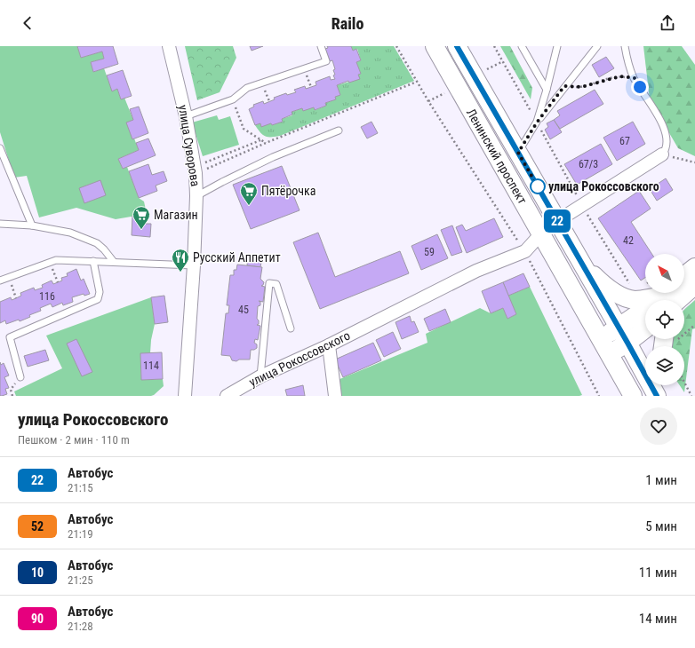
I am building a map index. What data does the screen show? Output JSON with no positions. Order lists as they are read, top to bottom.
{
  "streets": {
    "main road": ["Ленинский проспект"],
    "street": ["улица Суворова", "улица Рокоссовского"]
  },
  "crossings": [
    ["Ленинский проспект", "улица Рокоссовского"]
  ],
  "places": {
    "other": ["улица Рокоссовского"],
    "supermarket": ["Пятёрочка", "Магазин"],
    "restaurant": ["Русский Аппетит"]
  },
  "lines": ["bus line 22"],
  "house_numbers": [
    "67",
    "67/3",
    "42",
    "59",
    "116",
    "45",
    "114"
  ],
  "north": "top left",
  "page": {
    "header": "Railo",
    "on_map": "22",
    "heading": ["улица Рокоссовского", "Пешком · 2 мин · 110 m"],
    "list": [
      {
        "mark": "22",
        "name": "Автобус",
        "note": "21:15",
        "value": "1 мин"
      },
      {
        "mark": "52",
        "name": "Автобус",
        "note": "21:19",
        "value": "5 мин"
      },
      {
        "mark": "10",
        "name": "Автобус",
        "note": "21:25",
        "value": "11 мин"
      },
      {
        "mark": "90",
        "name": "Автобус",
        "note": "21:28",
        "value": "14 мин"
      }
    ]
  }
}
